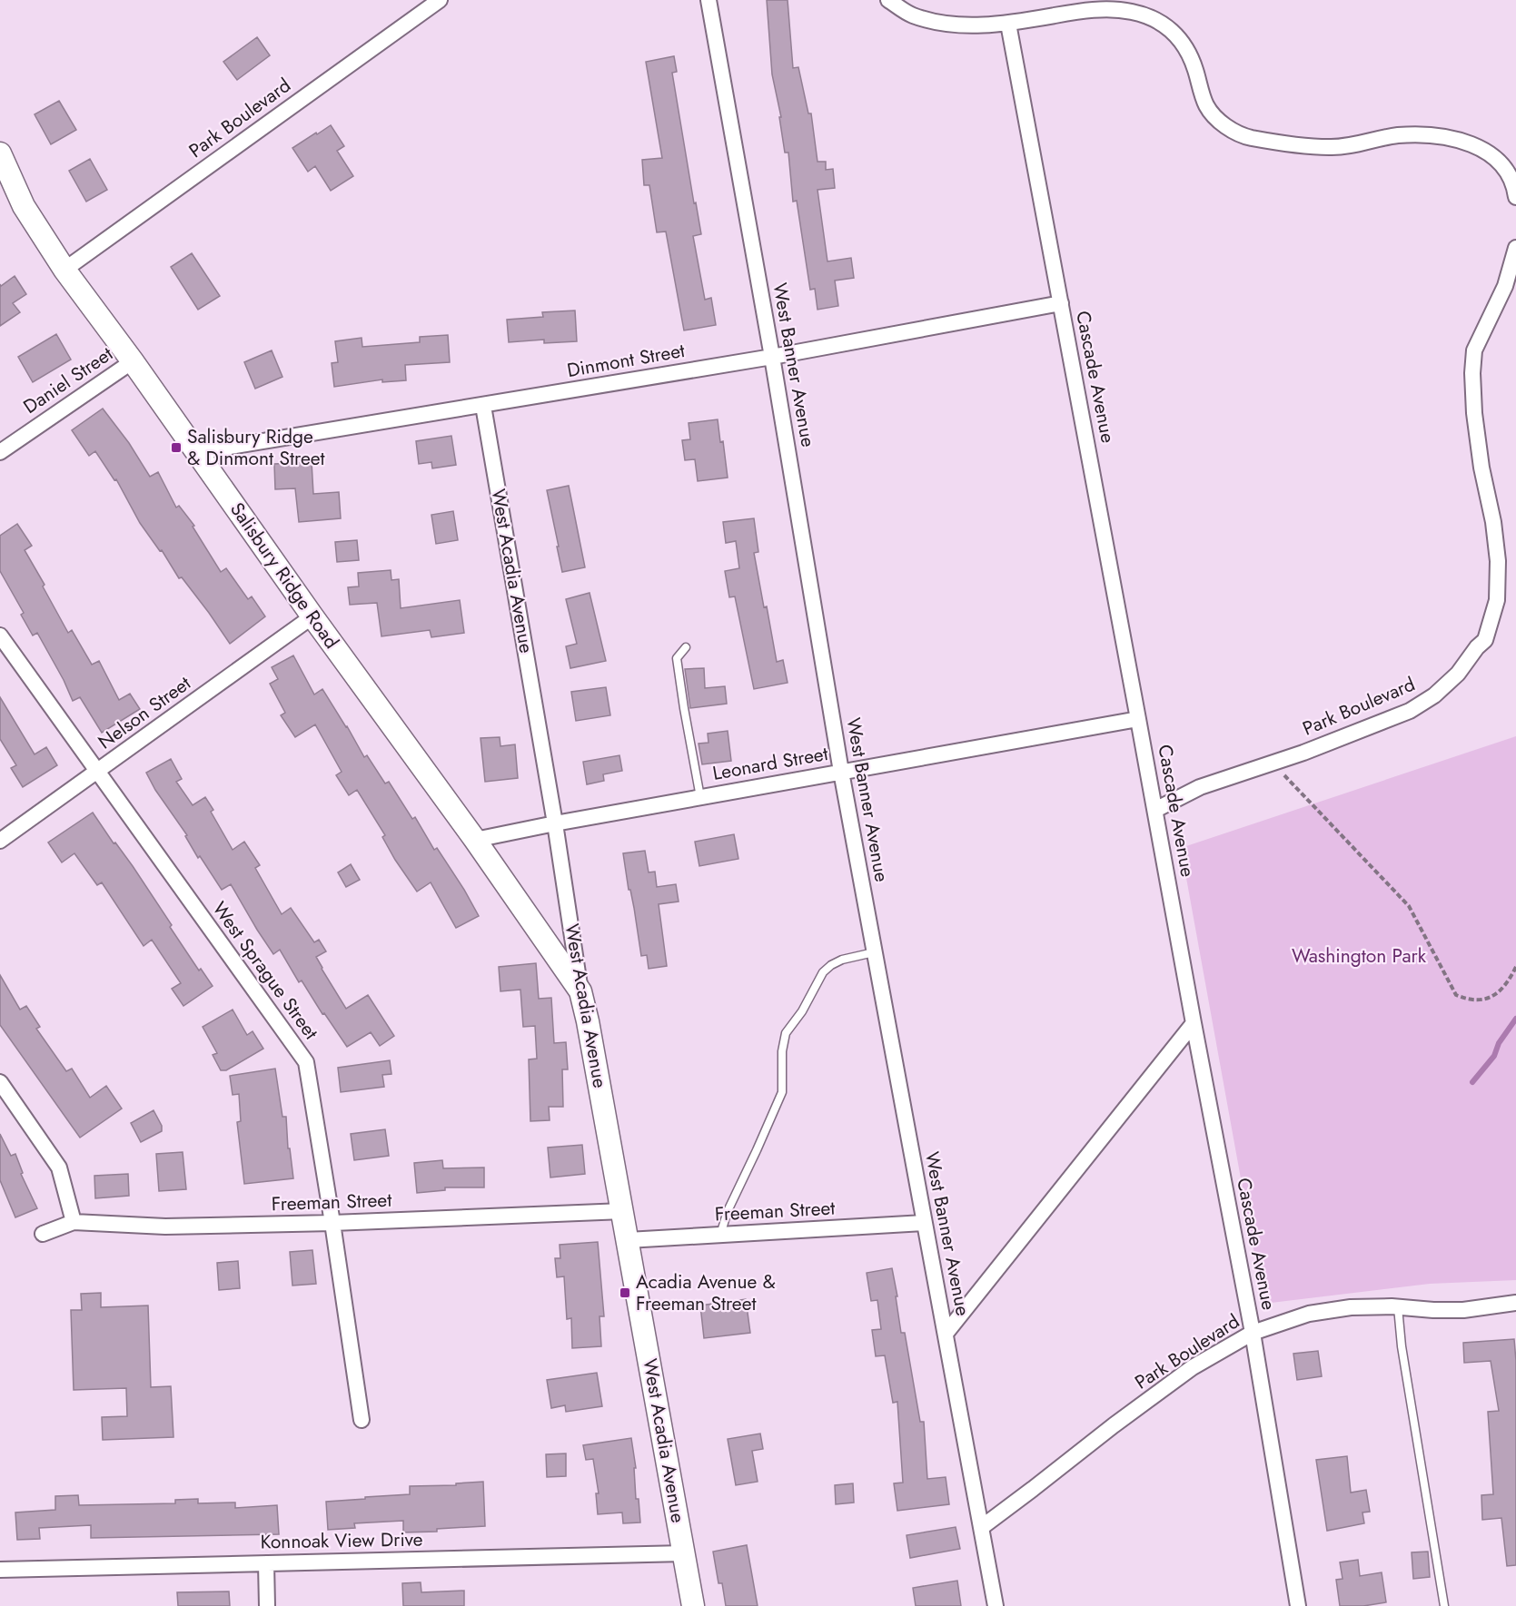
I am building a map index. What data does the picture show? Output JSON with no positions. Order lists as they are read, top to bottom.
{
  "streets": {
    "street": [
      "Park Boulevard",
      "Dinmont Street",
      "West Banner Avenue",
      "Cascade Avenue",
      "Daniel Street",
      "West Acadia Avenue",
      "Salisbury Ridge Road",
      "Nelson Street",
      "Leonard Street",
      "West Sprague Street",
      "Freeman Street",
      "Konnoak View Drive"
    ]
  },
  "crossings": [
    ["Park Boulevard", "West Banner Avenue"],
    ["Park Boulevard", "Cascade Avenue"],
    ["Park Boulevard", "Salisbury Ridge Road"],
    ["Dinmont Street", "West Banner Avenue"],
    ["Dinmont Street", "Cascade Avenue"],
    ["Dinmont Street", "West Acadia Avenue"],
    ["Dinmont Street", "Salisbury Ridge Road"],
    ["West Banner Avenue", "Leonard Street"],
    ["West Banner Avenue", "Freeman Street"],
    ["Cascade Avenue", "Leonard Street"],
    ["Daniel Street", "Salisbury Ridge Road"],
    ["West Acadia Avenue", "Salisbury Ridge Road"],
    ["West Acadia Avenue", "Leonard Street"],
    ["West Acadia Avenue", "Freeman Street"],
    ["West Acadia Avenue", "Konnoak View Drive"],
    ["Salisbury Ridge Road", "Nelson Street"],
    ["Salisbury Ridge Road", "Leonard Street"],
    ["Nelson Street", "West Sprague Street"],
    ["West Sprague Street", "Freeman Street"]
  ],
  "parks": ["Washington Park"],
  "places": {
    "transit": ["Salisbury Ridge & Dinmont Street", "Acadia Avenue & Freeman Street"]
  }
}
